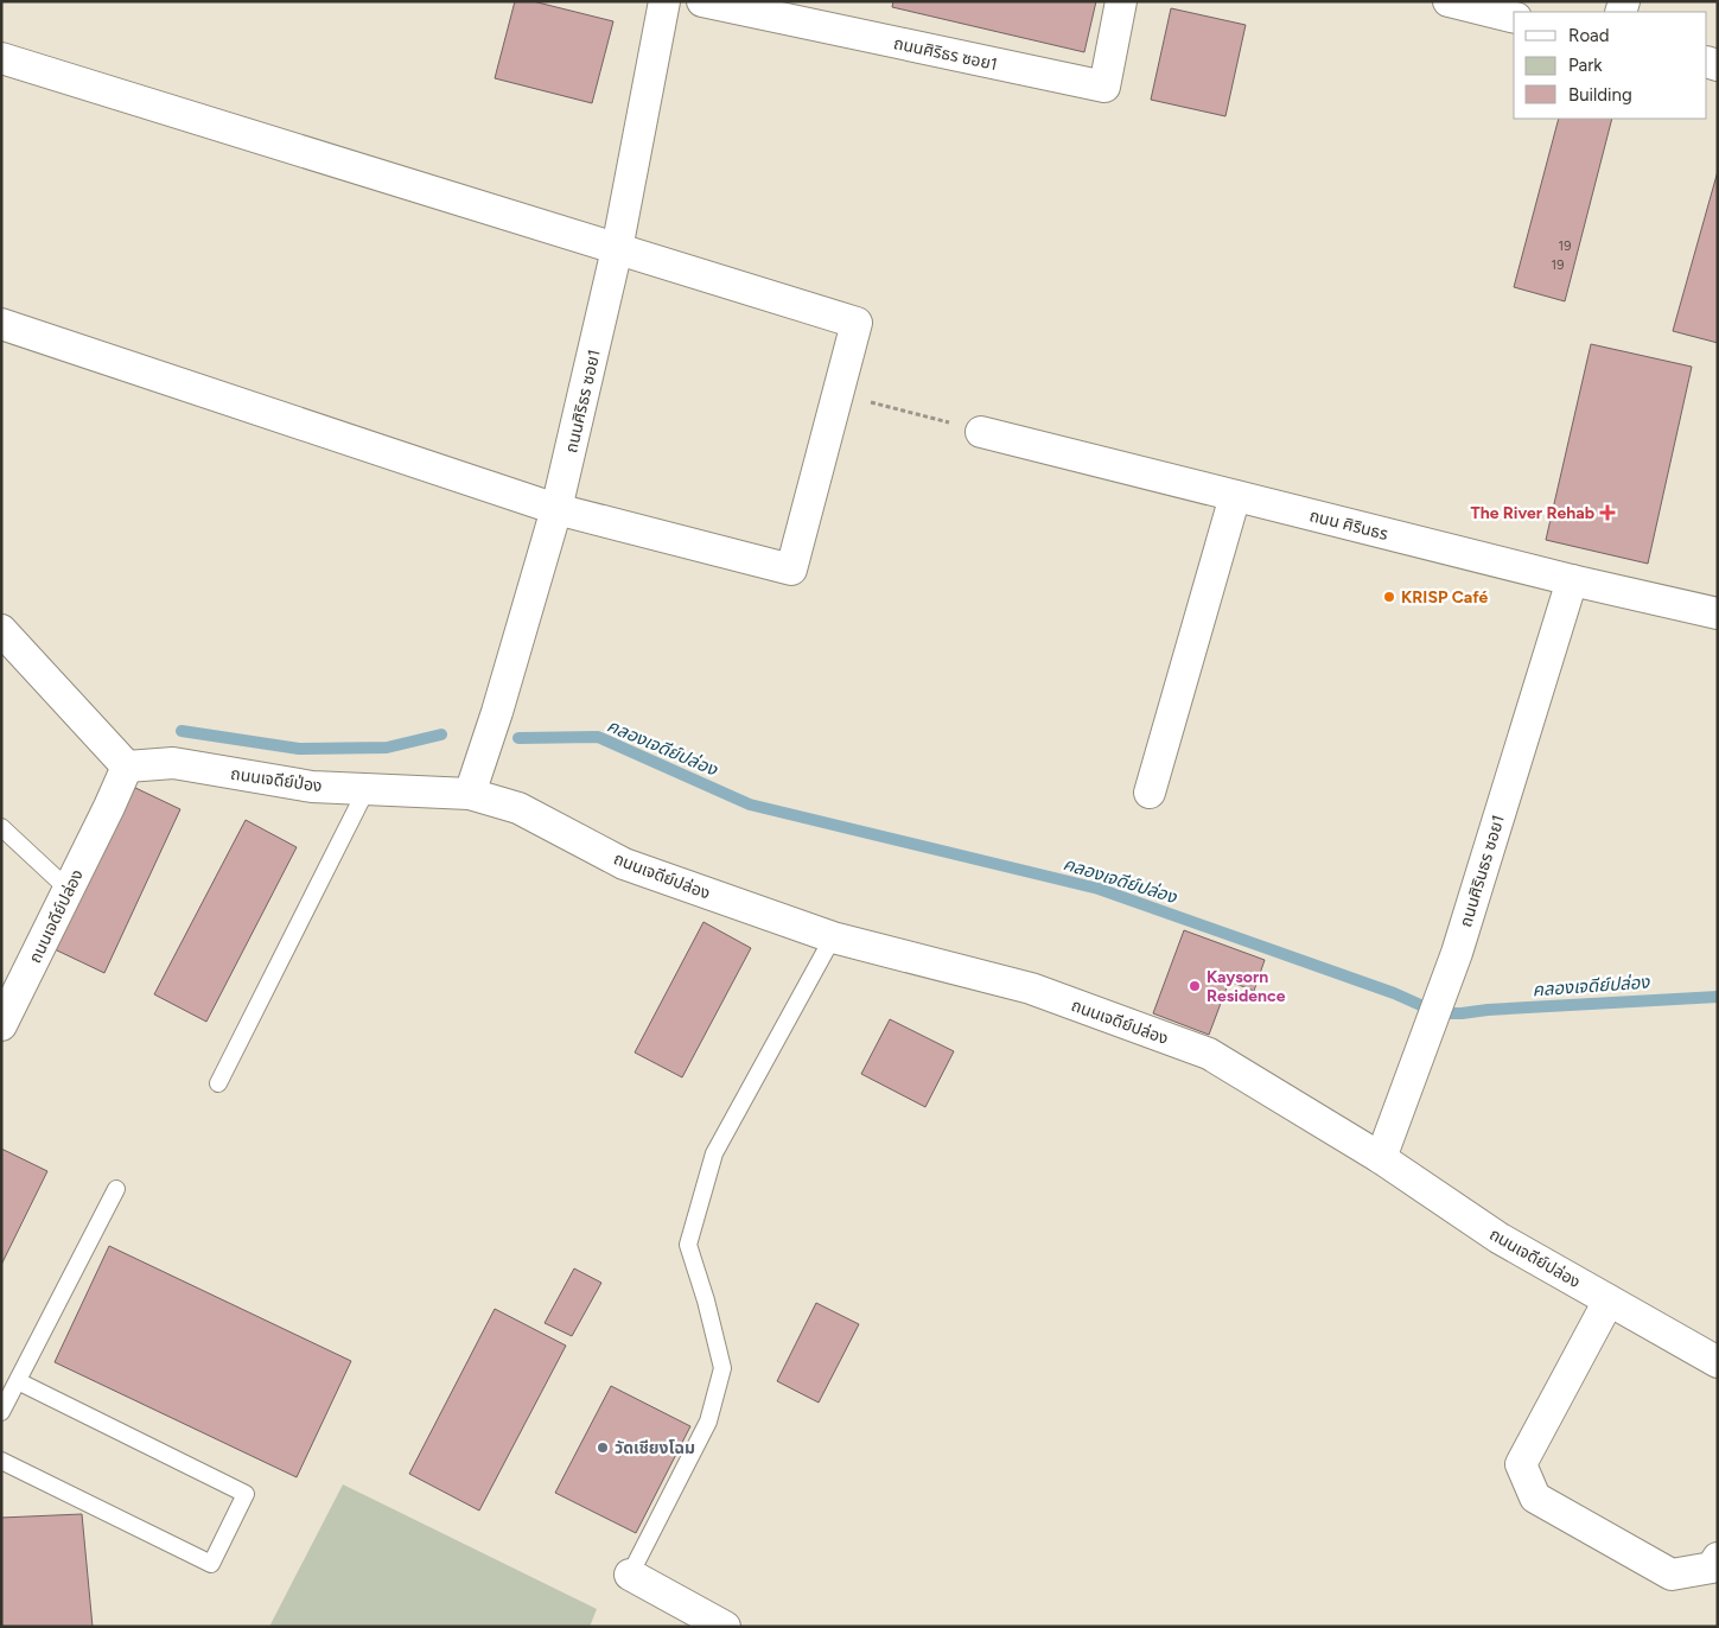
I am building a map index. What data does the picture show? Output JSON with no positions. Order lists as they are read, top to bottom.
{
  "streets": {
    "street": [
      "ถนนศิริธร ซอย1",
      "ถนน ศิรินธร",
      "ถนนเจดีย์ป่อง",
      "ถนนศิรินธร ซอย1",
      "ถนนเจดีย์ปล่อง"
    ]
  },
  "crossings": [
    ["ถนนศิริธร ซอย1", "ถนนเจดีย์ป่อง"],
    ["ถนนศิริธร ซอย1", "ถนนเจดีย์ปล่อง"],
    ["ถนน ศิรินธร", "ถนนศิรินธร ซอย1"],
    ["ถนนเจดีย์ป่อง", "ถนนเจดีย์ปล่อง"],
    ["ถนนศิรินธร ซอย1", "ถนนเจดีย์ปล่อง"]
  ],
  "water": ["คลองเจดีย์ปล่อง"],
  "places": {
    "health": ["The River Rehab"],
    "other": ["KRISP Café", "Kaysorn Residence", "วัดเชียงโฉม"]
  },
  "house_numbers": ["19", "19"],
  "legend": ["Road", "Park", "Building"]
}
